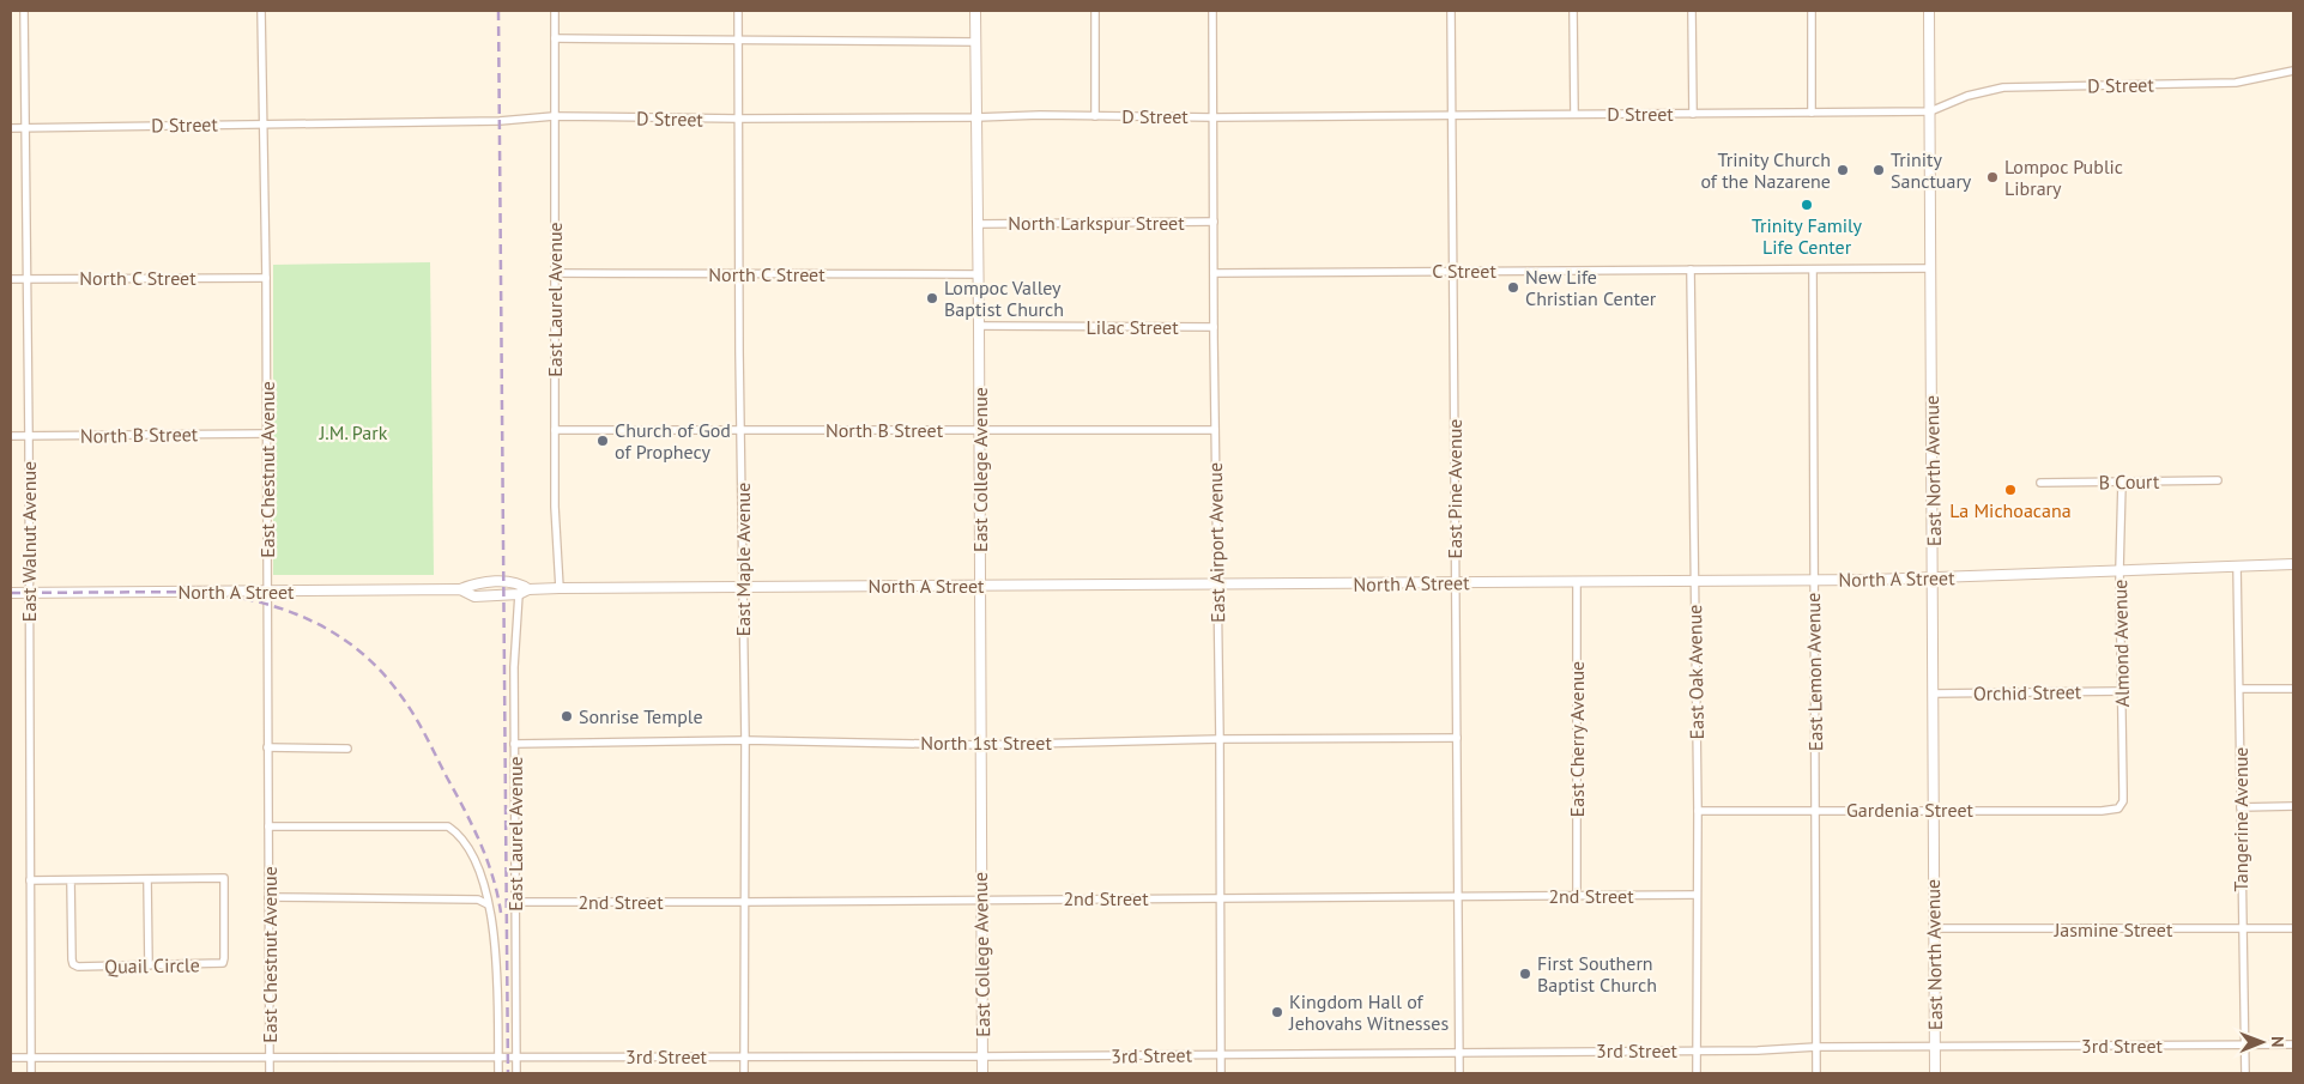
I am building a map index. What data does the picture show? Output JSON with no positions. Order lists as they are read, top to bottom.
{
  "streets": {
    "street": [
      "D Street",
      "North Larkspur Street",
      "C Street",
      "North C Street",
      "East Laurel Avenue",
      "Lilac Street",
      "North B Street",
      "East Chestnut Avenue",
      "East College Avenue",
      "East North Avenue",
      "B Court",
      "East Pine Avenue",
      "East Walnut Avenue",
      "East Airport Avenue",
      "East Maple Avenue",
      "North A Street",
      "Almond Avenue",
      "East Oak Avenue",
      "East Lemon Avenue",
      "Orchid Street",
      "East Cherry Avenue",
      "North 1st Street",
      "Gardenia Street",
      "Tangerine Avenue",
      "2nd Street",
      "Jasmine Street",
      "Quail Circle",
      "3rd Street"
    ]
  },
  "crossings": [
    ["D Street", "East Laurel Avenue"],
    ["D Street", "East Chestnut Avenue"],
    ["D Street", "East College Avenue"],
    ["D Street", "East North Avenue"],
    ["D Street", "East Pine Avenue"],
    ["D Street", "East Walnut Avenue"],
    ["D Street", "East Airport Avenue"],
    ["D Street", "East Maple Avenue"],
    ["North Larkspur Street", "East College Avenue"],
    ["North Larkspur Street", "East Airport Avenue"],
    ["C Street", "East North Avenue"],
    ["C Street", "East Pine Avenue"],
    ["C Street", "East Airport Avenue"],
    ["C Street", "East Oak Avenue"],
    ["C Street", "East Lemon Avenue"],
    ["North C Street", "East Laurel Avenue"],
    ["North C Street", "East Chestnut Avenue"],
    ["North C Street", "East College Avenue"],
    ["North C Street", "East Walnut Avenue"],
    ["North C Street", "East Maple Avenue"],
    ["East Laurel Avenue", "North B Street"],
    ["East Laurel Avenue", "East Chestnut Avenue"],
    ["East Laurel Avenue", "North A Street"],
    ["East Laurel Avenue", "North 1st Street"],
    ["East Laurel Avenue", "2nd Street"],
    ["East Laurel Avenue", "3rd Street"],
    ["Lilac Street", "East College Avenue"],
    ["Lilac Street", "East Airport Avenue"],
    ["North B Street", "East Chestnut Avenue"],
    ["North B Street", "East College Avenue"],
    ["North B Street", "East Walnut Avenue"],
    ["North B Street", "East Airport Avenue"],
    ["North B Street", "East Maple Avenue"],
    ["East Chestnut Avenue", "North A Street"],
    ["East Chestnut Avenue", "3rd Street"],
    ["East College Avenue", "North A Street"],
    ["East College Avenue", "North 1st Street"],
    ["East College Avenue", "2nd Street"],
    ["East College Avenue", "3rd Street"],
    ["East North Avenue", "North A Street"],
    ["East North Avenue", "Orchid Street"],
    ["East North Avenue", "Gardenia Street"],
    ["East North Avenue", "Jasmine Street"],
    ["East North Avenue", "3rd Street"],
    ["B Court", "Almond Avenue"],
    ["East Pine Avenue", "North A Street"],
    ["East Pine Avenue", "North 1st Street"],
    ["East Pine Avenue", "2nd Street"],
    ["East Pine Avenue", "3rd Street"],
    ["East Walnut Avenue", "North A Street"],
    ["East Walnut Avenue", "Quail Circle"],
    ["East Walnut Avenue", "3rd Street"],
    ["East Airport Avenue", "North A Street"],
    ["East Airport Avenue", "North 1st Street"],
    ["East Airport Avenue", "2nd Street"],
    ["East Airport Avenue", "3rd Street"],
    ["East Maple Avenue", "North A Street"],
    ["East Maple Avenue", "North 1st Street"],
    ["East Maple Avenue", "2nd Street"],
    ["East Maple Avenue", "3rd Street"],
    ["North A Street", "Almond Avenue"],
    ["North A Street", "East Oak Avenue"],
    ["North A Street", "East Lemon Avenue"],
    ["North A Street", "East Cherry Avenue"],
    ["North A Street", "Tangerine Avenue"],
    ["Almond Avenue", "Orchid Street"],
    ["Almond Avenue", "Gardenia Street"],
    ["East Oak Avenue", "Gardenia Street"],
    ["East Oak Avenue", "2nd Street"],
    ["East Oak Avenue", "3rd Street"],
    ["East Lemon Avenue", "Gardenia Street"],
    ["East Lemon Avenue", "3rd Street"],
    ["East Cherry Avenue", "2nd Street"],
    ["Tangerine Avenue", "Jasmine Street"],
    ["Tangerine Avenue", "3rd Street"]
  ],
  "parks": ["J.M. Park"],
  "places": [
    "Trinity Church of the Nazarene",
    "Trinity Sanctuary",
    "Lompoc Public Library",
    "Trinity Family Life Center",
    "New Life Christian Center",
    "Lompoc Valley Baptist Church",
    "Church of God of Prophecy",
    "La Michoacana",
    "Sonrise Temple",
    "First Southern Baptist Church",
    "Kingdom Hall of Jehovahs Witnesses"
  ],
  "north": "right"
}
